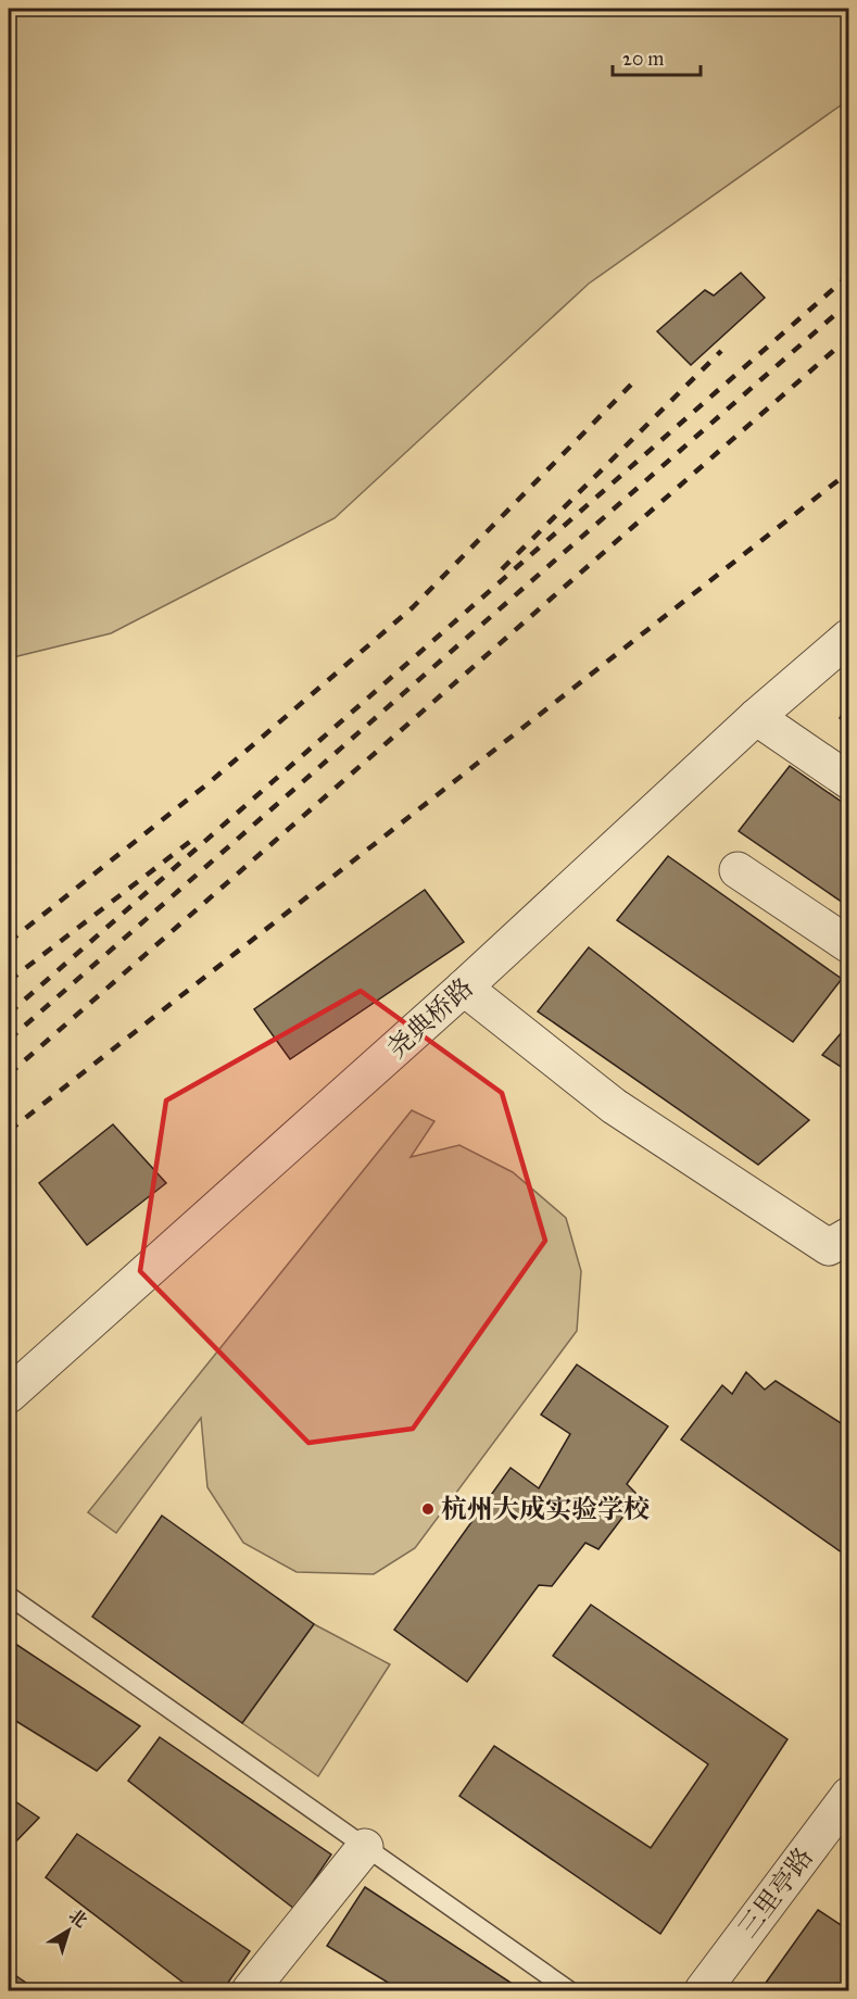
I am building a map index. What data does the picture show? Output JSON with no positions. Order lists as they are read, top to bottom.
{
  "streets": {
    "street": ["尧典桥路", "三里亭路"]
  },
  "places": ["杭州大成实验学校"],
  "scale_bar": "20 m",
  "north": "top right"
}
